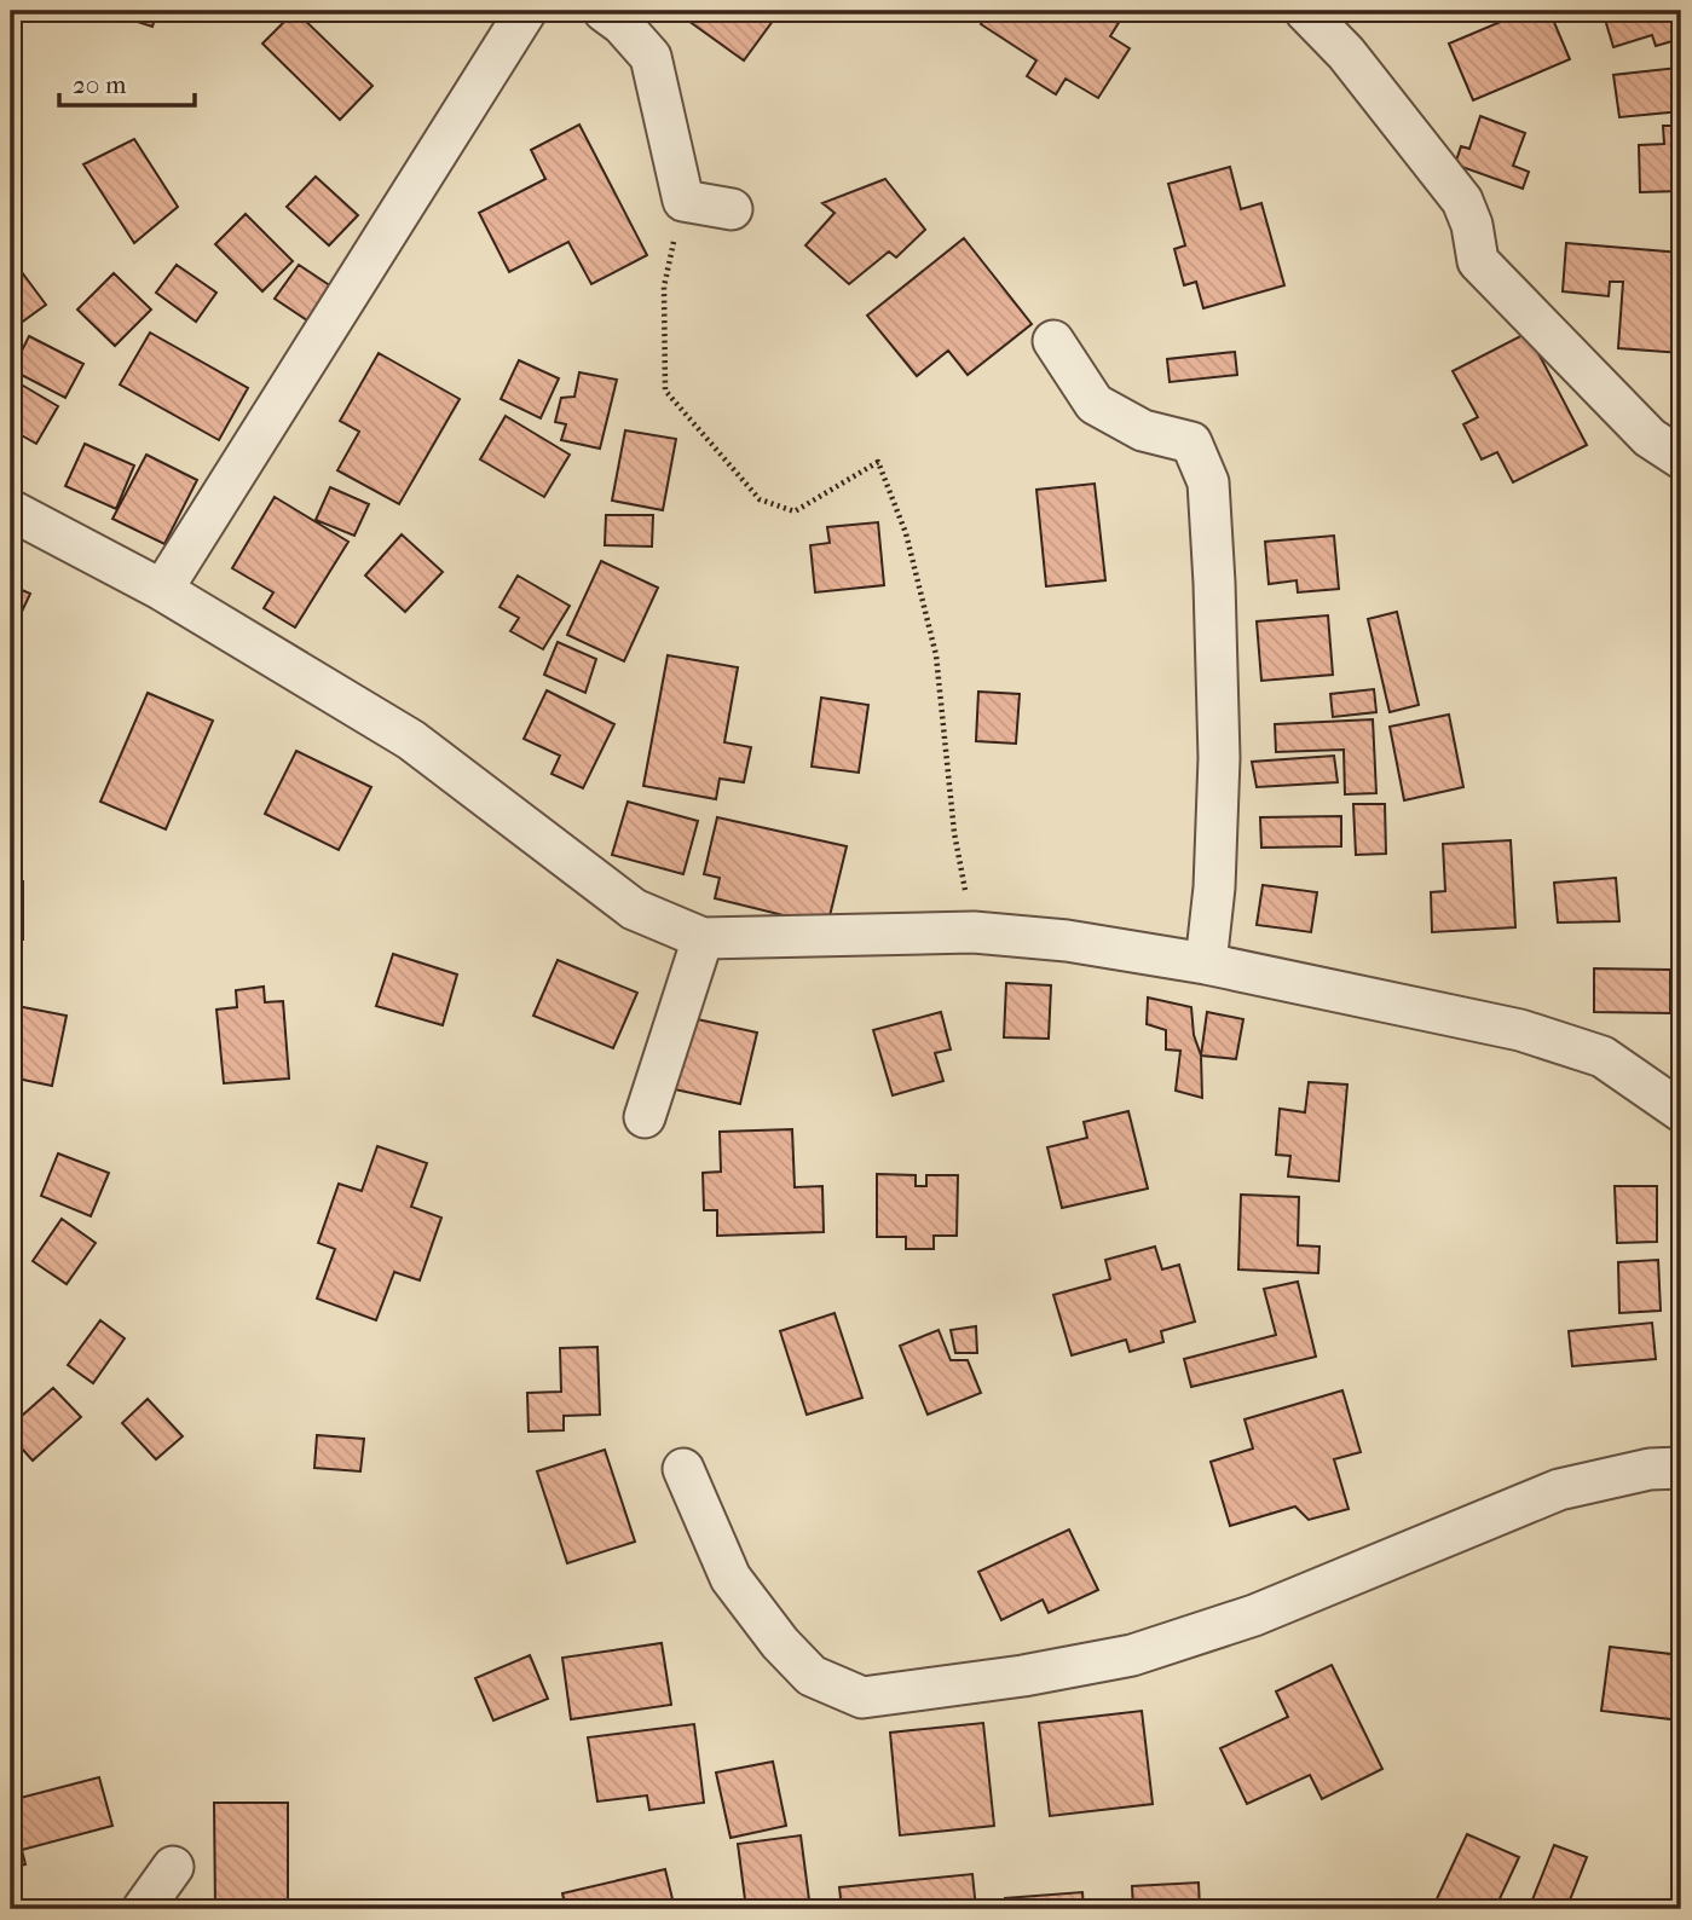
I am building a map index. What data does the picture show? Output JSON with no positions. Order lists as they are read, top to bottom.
{
  "scale_bar": "20 m"
}
